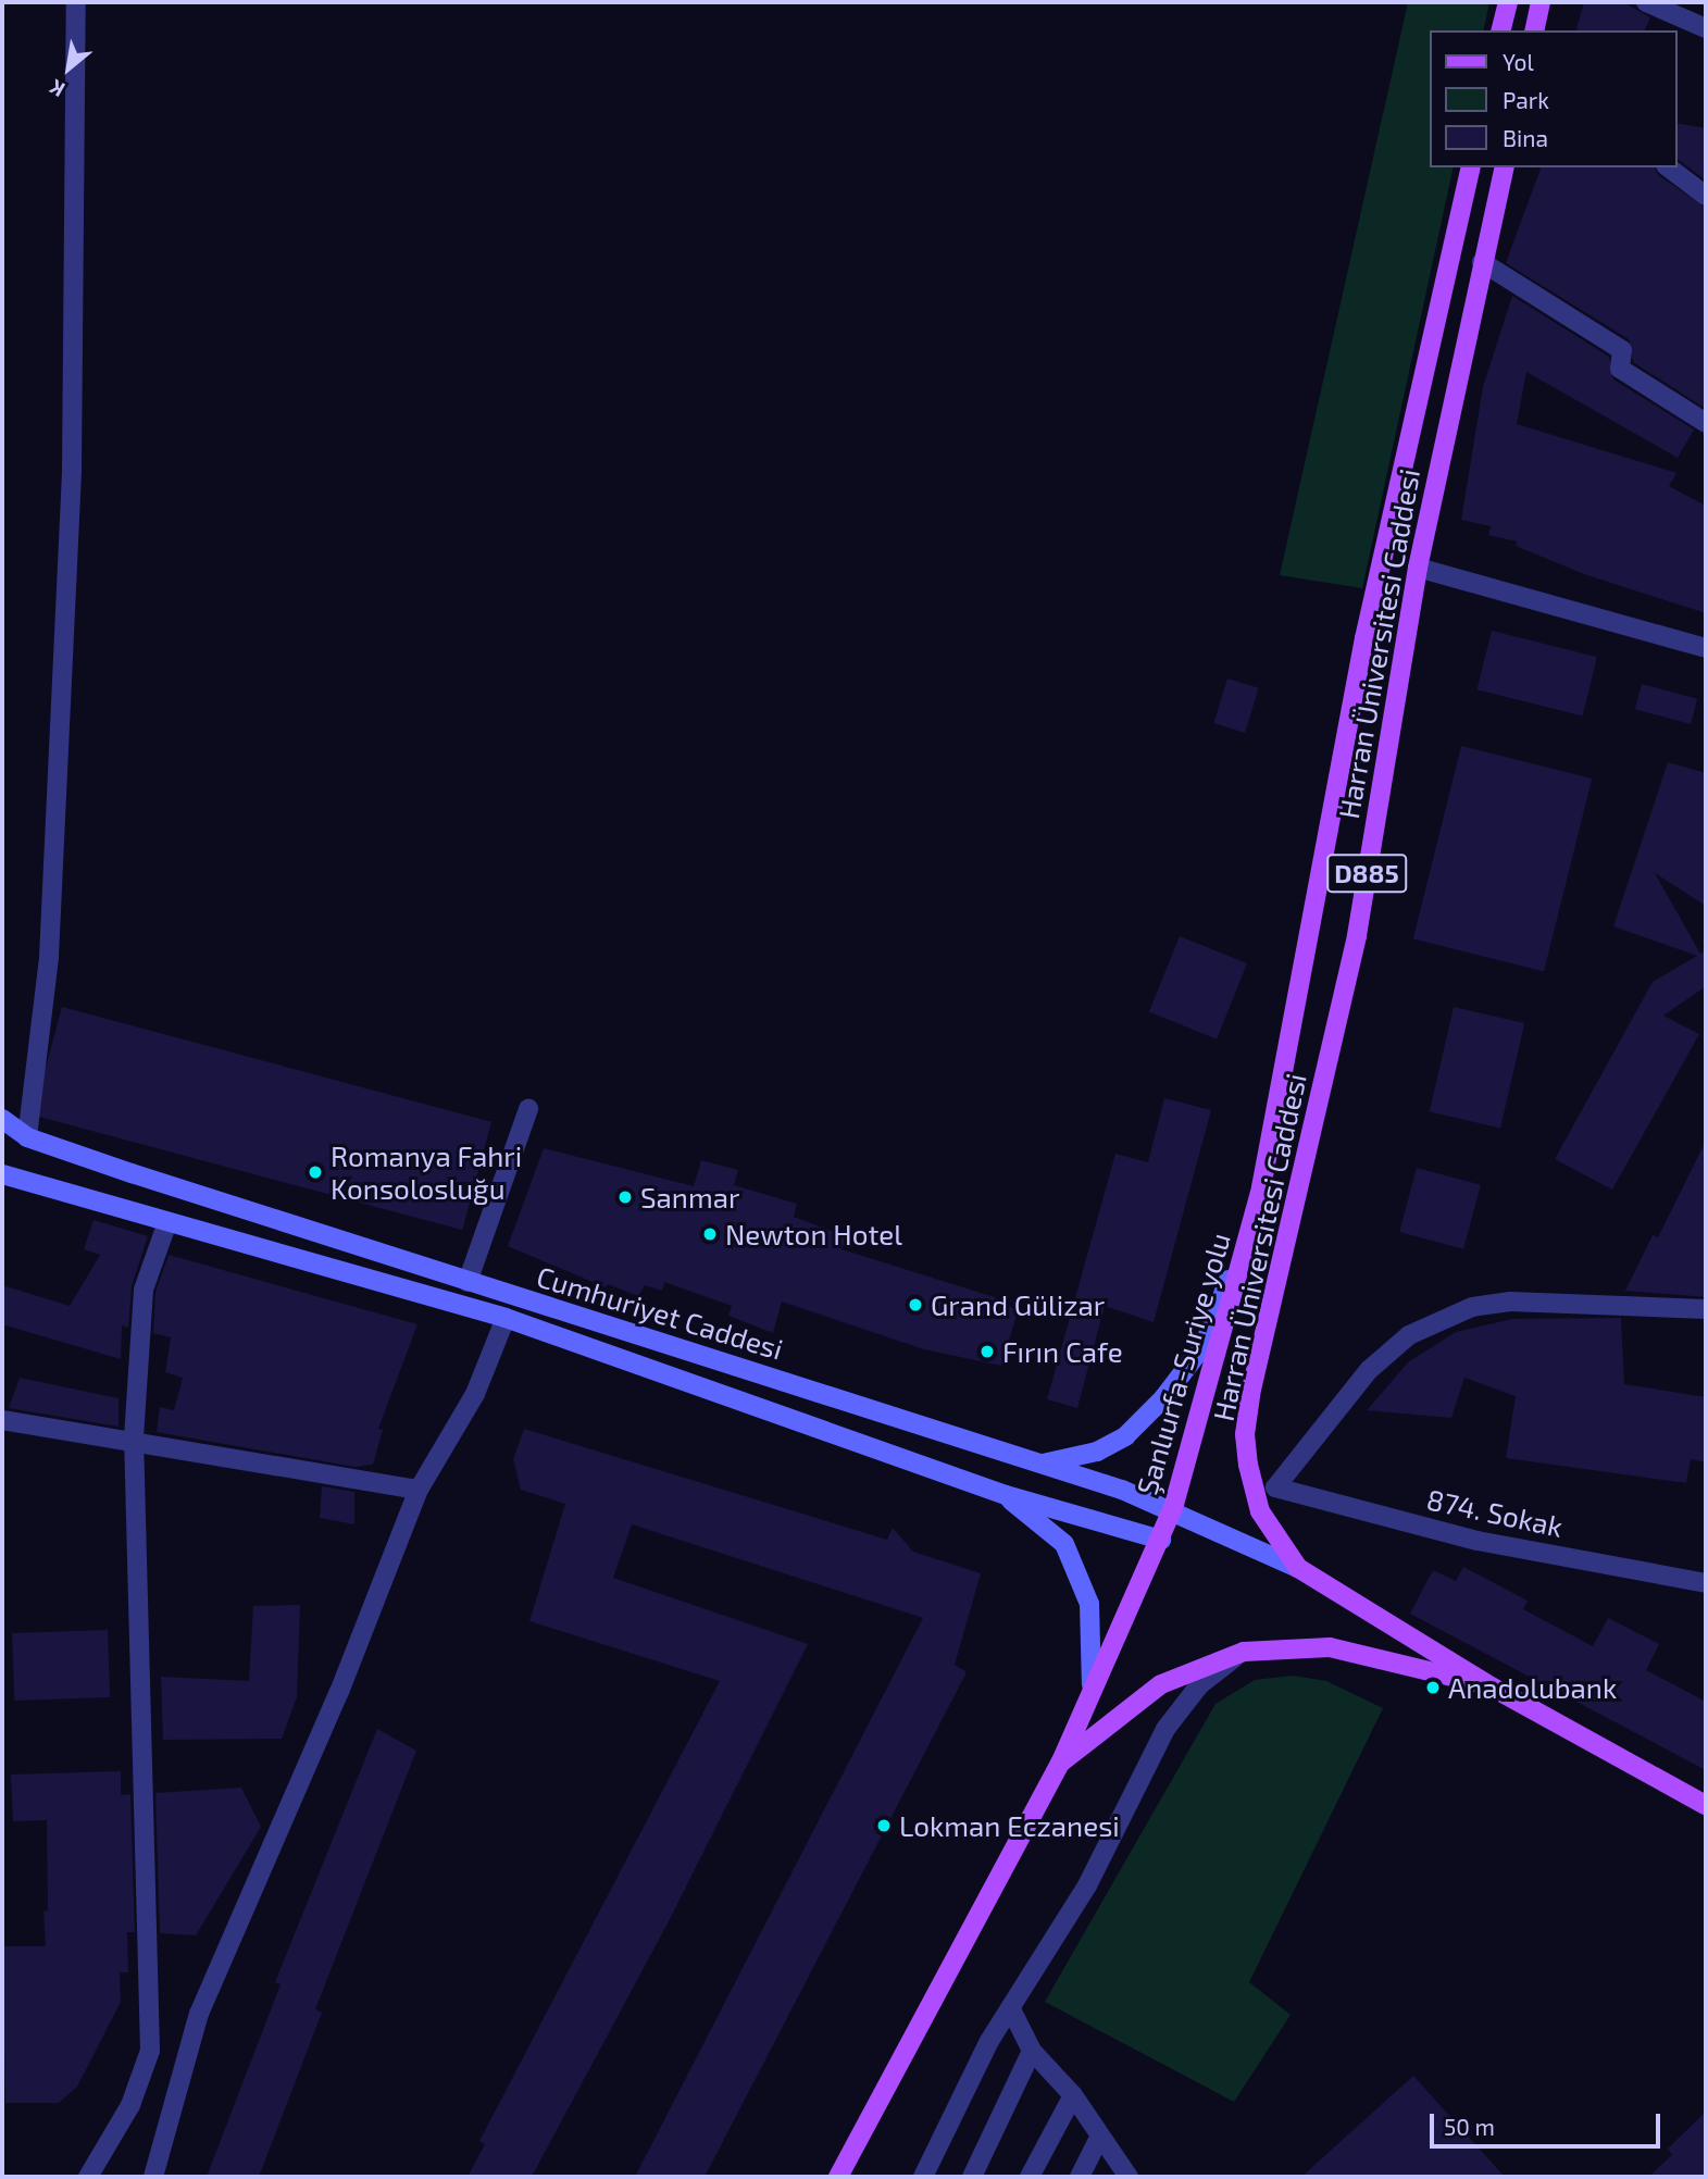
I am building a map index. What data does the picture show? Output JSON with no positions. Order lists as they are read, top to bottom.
{
  "streets": {
    "main road": [
      "Harran Üniversitesi Caddesi",
      "D885",
      "Cumhuriyet Caddesi",
      "Şanlıurfa-Suriye yolu"
    ],
    "street": ["874. Sokak"]
  },
  "crossings": [
    ["Harran Üniversitesi Caddesi", "D885"],
    ["Harran Üniversitesi Caddesi", "Cumhuriyet Caddesi"],
    ["Harran Üniversitesi Caddesi", "Şanlıurfa-Suriye yolu"],
    ["D885", "Cumhuriyet Caddesi"],
    ["Cumhuriyet Caddesi", "Şanlıurfa-Suriye yolu"]
  ],
  "places": [
    "Romanya Fahri Konsolosluğu",
    "Sanmar",
    "Newton Hotel",
    "Grand Gülizar",
    "Fırın Cafe",
    "Anadolubank",
    "Lokman Eczanesi"
  ],
  "legend": ["Yol", "Park", "Bina"],
  "scale_bar": "50 m",
  "north": "bottom left"
}
